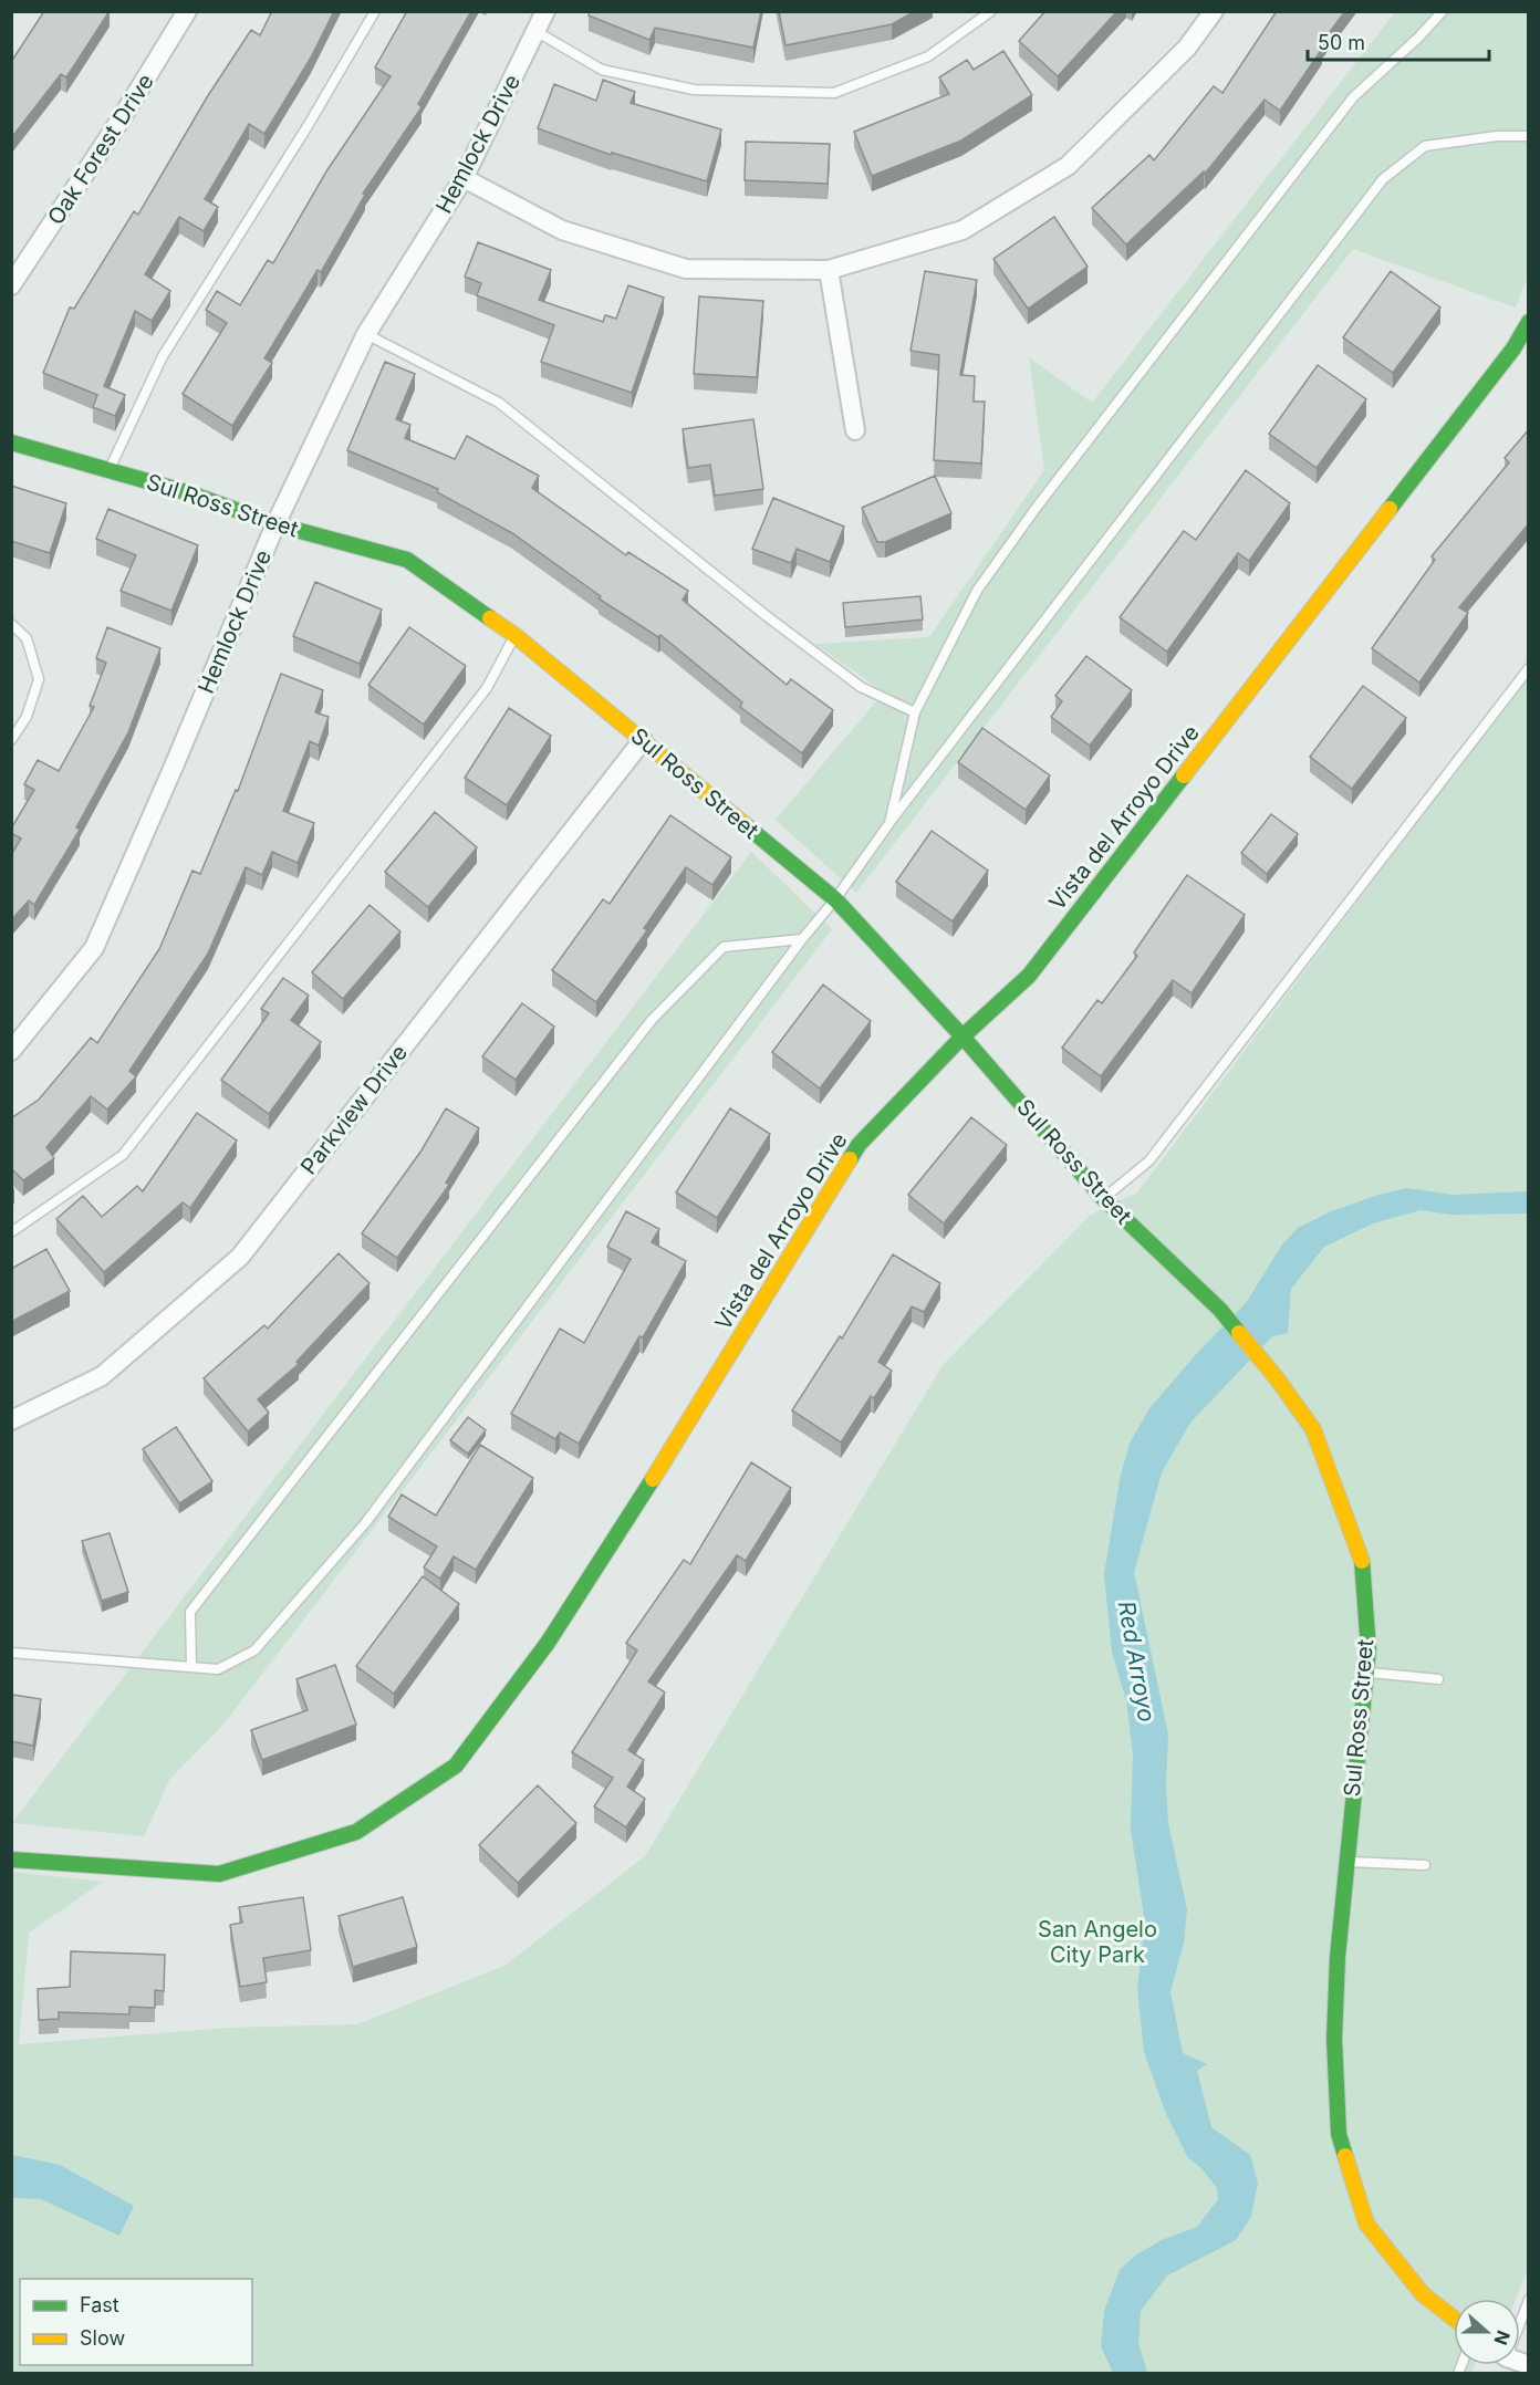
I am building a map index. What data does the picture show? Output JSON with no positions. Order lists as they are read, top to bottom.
{
  "streets": {
    "street": [
      "Hemlock Drive",
      "Oak Forest Drive",
      "Sul Ross Street",
      "Vista del Arroyo Drive",
      "Parkview Drive"
    ]
  },
  "crossings": [
    ["Hemlock Drive", "Sul Ross Street"],
    ["Sul Ross Street", "Vista del Arroyo Drive"],
    ["Sul Ross Street", "Parkview Drive"]
  ],
  "water": ["Red Arroyo"],
  "parks": ["San Angelo City Park"],
  "legend": ["Fast", "Slow"],
  "scale_bar": "50 m",
  "north": "right"
}
